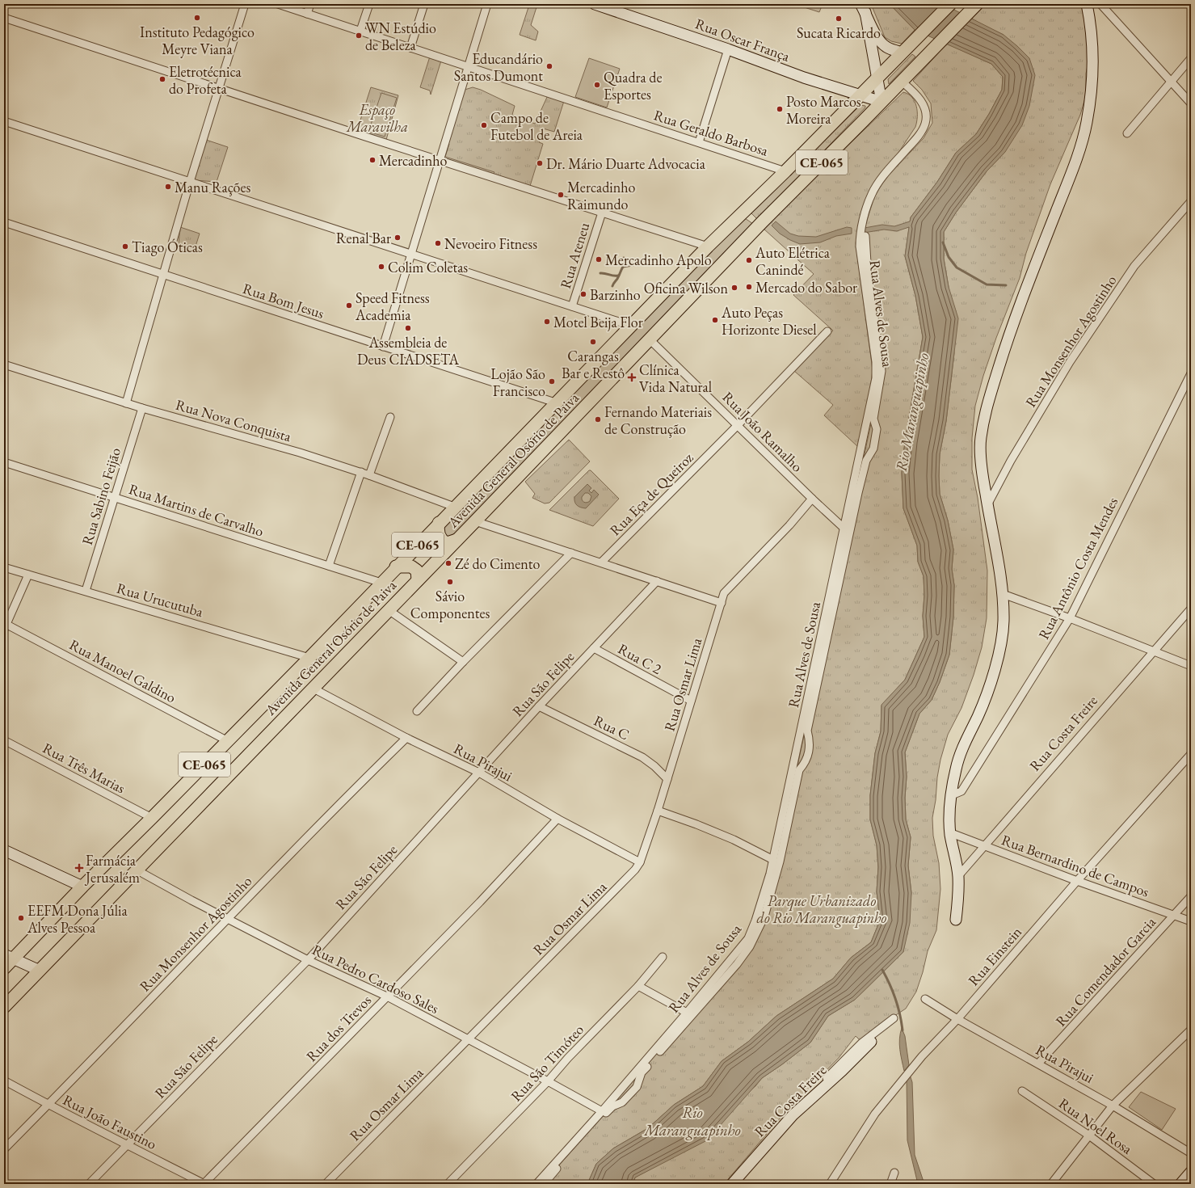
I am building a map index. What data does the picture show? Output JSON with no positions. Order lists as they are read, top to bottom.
{
  "streets": {
    "main road": [
      "Rua Oscar França",
      "CE-065",
      "Avenida General Osório de Paiva",
      "Rua Costa Freire"
    ],
    "street": [
      "Rua Geraldo Barbosa",
      "Rua Ateneu",
      "Rua Bom Jesus",
      "Rua Alves de Sousa",
      "Rua Monsenhor Agostinho",
      "Rua Nova Conquista",
      "Rua João Ramalho",
      "Rua Eça de Queiroz",
      "Rua Sabino Feijão",
      "Rua Martins de Carvalho",
      "Rua Antônio Costa Mendes",
      "Rua Urucutuba",
      "Rua C 2",
      "Rua Manoel Galdino",
      "Rua São Felipe",
      "Rua Osmar Lima",
      "Rua C",
      "Rua Pirajui",
      "Rua Três Marias",
      "Rua Bernardino de Campos",
      "Rua Einstein",
      "Rua Comendador Garcia",
      "Rua Pedro Cardoso Sales",
      "Rua dos Trevos",
      "Rua São Timóteo",
      "Rua João Faustino",
      "Rua Noel Rosa"
    ]
  },
  "crossings": [
    ["Rua Oscar França", "Avenida General Osório de Paiva"],
    ["Rua Geraldo Barbosa", "Avenida General Osório de Paiva"],
    ["Rua Bom Jesus", "Avenida General Osório de Paiva"],
    ["Rua Alves de Sousa", "Rua João Ramalho"],
    ["Rua Alves de Sousa", "Avenida General Osório de Paiva"],
    ["Rua Alves de Sousa", "Rua Pedro Cardoso Sales"],
    ["Rua Monsenhor Agostinho", "Rua Pirajui"],
    ["Rua Monsenhor Agostinho", "Rua Pedro Cardoso Sales"],
    ["Rua Monsenhor Agostinho", "Rua João Faustino"],
    ["Rua Nova Conquista", "Avenida General Osório de Paiva"],
    ["Rua Nova Conquista", "Rua Sabino Feijão"],
    ["Rua João Ramalho", "Avenida General Osório de Paiva"],
    ["Rua João Ramalho", "Rua Eça de Queiroz"],
    ["Rua João Ramalho", "Rua Osmar Lima"],
    ["Avenida General Osório de Paiva", "Rua Martins de Carvalho"],
    ["Avenida General Osório de Paiva", "Rua Urucutuba"],
    ["Avenida General Osório de Paiva", "Rua Manoel Galdino"],
    ["Avenida General Osório de Paiva", "Rua Pirajui"],
    ["Avenida General Osório de Paiva", "Rua Três Marias"],
    ["Avenida General Osório de Paiva", "Rua Pedro Cardoso Sales"],
    ["Rua Sabino Feijão", "Rua Martins de Carvalho"],
    ["Rua Sabino Feijão", "Rua Urucutuba"],
    ["Rua C 2", "Rua São Felipe"],
    ["Rua C 2", "Rua Osmar Lima"],
    ["Rua São Felipe", "Rua C"],
    ["Rua São Felipe", "Rua Pirajui"],
    ["Rua São Felipe", "Rua Pedro Cardoso Sales"],
    ["Rua São Felipe", "Rua João Faustino"],
    ["Rua Osmar Lima", "Rua C"],
    ["Rua Osmar Lima", "Rua Pirajui"],
    ["Rua Osmar Lima", "Rua Pedro Cardoso Sales"],
    ["Rua Costa Freire", "Rua Bernardino de Campos"],
    ["Rua Pirajui", "Rua Einstein"],
    ["Rua Pirajui", "Rua Comendador Garcia"],
    ["Rua Pirajui", "Rua dos Trevos"],
    ["Rua Bernardino de Campos", "Rua Einstein"],
    ["Rua Bernardino de Campos", "Rua Comendador Garcia"],
    ["Rua Pedro Cardoso Sales", "Rua dos Trevos"],
    ["Rua Pedro Cardoso Sales", "Rua São Timóteo"],
    ["Rua dos Trevos", "Rua João Faustino"]
  ],
  "water": ["Rio Maranguapinho"],
  "parks": ["Espaço Maravilha", "Parque Urbanizado do Rio Maranguapinho"],
  "places": {
    "other": [
      "Instituto Pedagógico Meyre Viana",
      "Sucata Ricardo",
      "WN Estúdio de Beleza",
      "Educandário Santos Dumont",
      "Eletrotécnica do Profeta",
      "Quadra de Esportes",
      "Posto Marcos Moreira",
      "Campo de Futebol de Areia",
      "Mercadinho",
      "Dr. Mário Duarte Advocacia",
      "Manu Rações",
      "Mercadinho Raimundo",
      "Renal Bar",
      "Nevoeiro Fitness",
      "Tiago Óticas",
      "Mercadinho Apolo",
      "Auto Elétrica Canindé",
      "Colim Coletas",
      "Mercado do Sabor",
      "Oficina Wilson",
      "Barzinho",
      "Speed Fitness Academia",
      "Auto Peças Horizonte Diesel",
      "Motel Beija Flor",
      "Assembleia de Deus CIADSETA",
      "Carangas Bar e Restô",
      "Lojão São Francisco",
      "Fernando Materiais de Construção",
      "Zé do Cimento",
      "Sávio Componentes",
      "EEFM Dona Júlia Alves Pessoa"
    ],
    "health": ["Clínica Vida Natural", "Farmácia Jerusalém"]
  }
}
